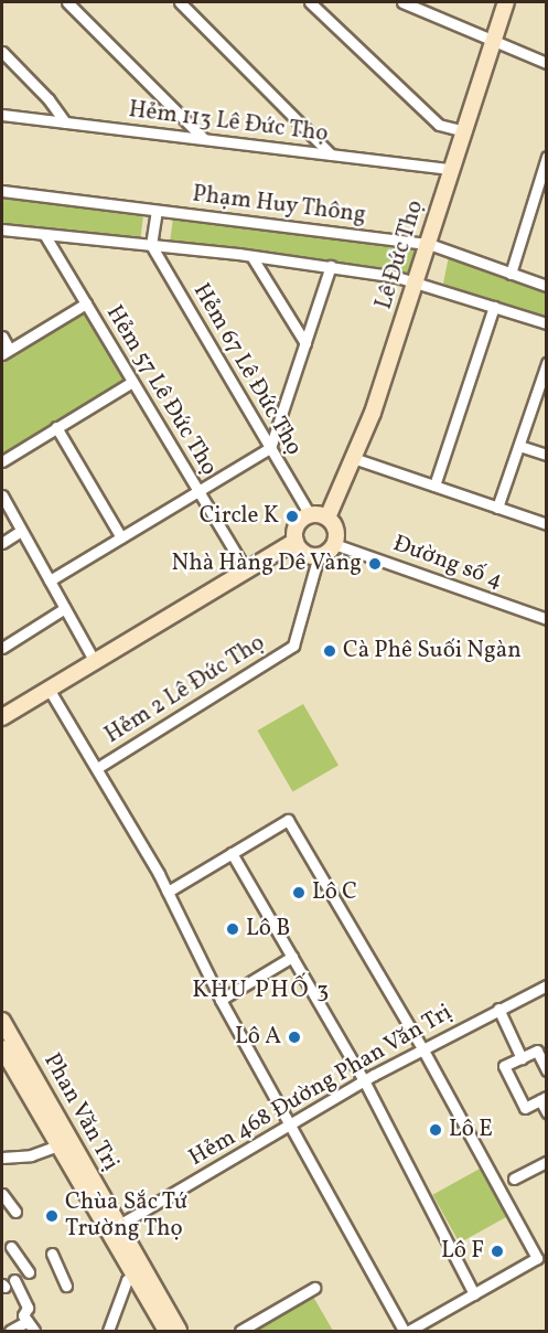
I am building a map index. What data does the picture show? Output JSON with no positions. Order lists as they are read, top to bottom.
{
  "streets": {
    "street": [
      "Hẻm 113 Lê Đức Thọ",
      "Phạm Huy Thông",
      "Lê Đức Thọ",
      "Hẻm 67 Lê Đức Thọ",
      "Hẻm 57 Lê Đức Thọ",
      "Đường số 4",
      "Hẻm 2 Lê Đức Thọ",
      "Hẻm 468 Đường Phan Văn Trị",
      "Phan Văn Trị"
    ]
  },
  "crossings": [
    ["Hẻm 113 Lê Đức Thọ", "Lê Đức Thọ"],
    ["Phạm Huy Thông", "Lê Đức Thọ"],
    ["Lê Đức Thọ", "Hẻm 67 Lê Đức Thọ"],
    ["Lê Đức Thọ", "Đường số 4"],
    ["Lê Đức Thọ", "Hẻm 2 Lê Đức Thọ"],
    ["Hẻm 67 Lê Đức Thọ", "Đường số 4"],
    ["Hẻm 67 Lê Đức Thọ", "Hẻm 2 Lê Đức Thọ"],
    ["Đường số 4", "Hẻm 2 Lê Đức Thọ"],
    ["Hẻm 468 Đường Phan Văn Trị", "Phan Văn Trị"]
  ],
  "districts": ["KHU PHỐ 3"],
  "places": [
    "Circle K",
    "Nhà Hàng Dê Vàng",
    "Cà Phê Suối Ngàn",
    "Lô C",
    "Lô B",
    "Lô A",
    "Lô E",
    "Chùa Sắc Tứ Trường Thọ",
    "Lô F"
  ]
}
